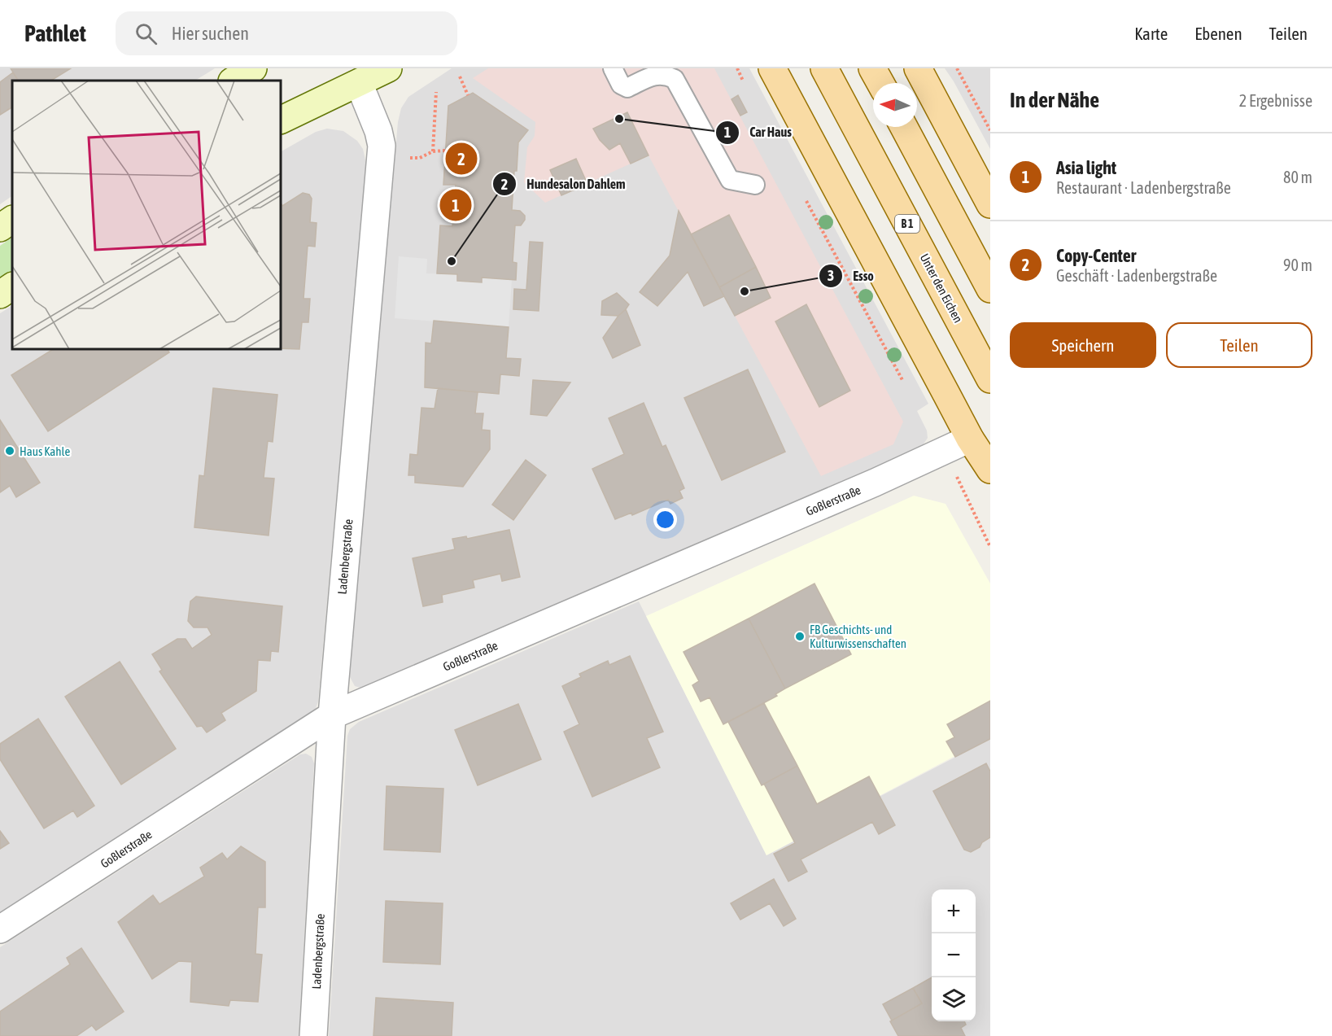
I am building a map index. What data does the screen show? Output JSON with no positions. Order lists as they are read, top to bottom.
{
  "streets": {
    "main road": ["B 1", "Unter den Eichen"],
    "street": ["Goßlerstraße", "Ladenbergstraße"]
  },
  "crossings": [
    ["Goßlerstraße", "Ladenbergstraße"]
  ],
  "places": [
    "Car Haus",
    "Hundesalon Dahlem",
    "Esso",
    "Haus Kahle",
    "FB Geschichts- und Kulturwissenschaften"
  ],
  "north": "left",
  "page": {
    "header": "Pathlet",
    "search": "Hier suchen",
    "nav": ["Karte", "Ebenen", "Teilen"],
    "heading": ["In der Nähe", "2 Ergebnisse"],
    "list": [
      {
        "mark": "1",
        "name": "Asia light",
        "note": "Restaurant · Ladenbergstraße",
        "value": "80 m"
      },
      {
        "mark": "2",
        "name": "Copy-Center",
        "note": "Geschäft · Ladenbergstraße",
        "value": "90 m"
      }
    ],
    "pins": ["2", "1"],
    "buttons": ["Speichern", "Teilen"],
    "map_buttons": ["+", "−"]
  }
}
